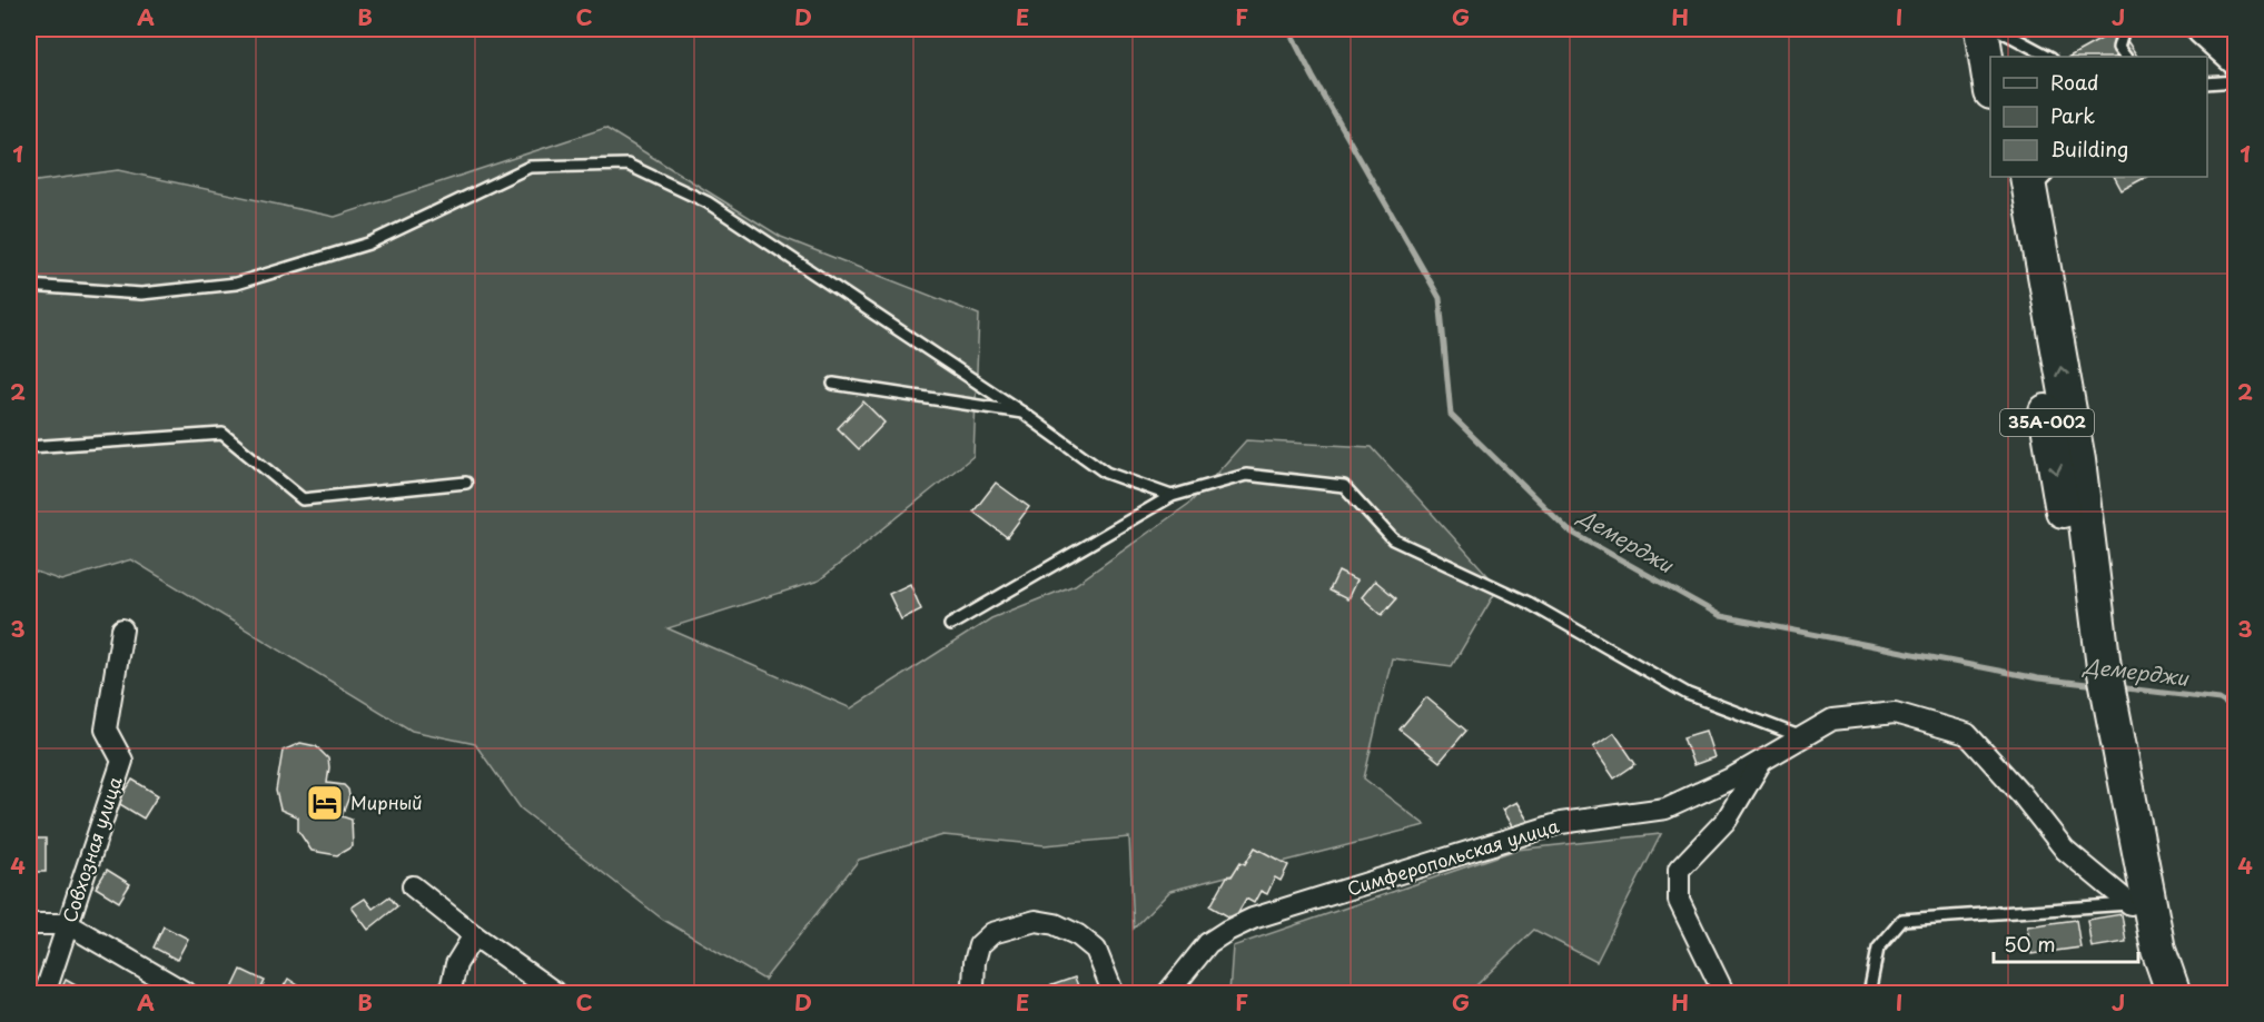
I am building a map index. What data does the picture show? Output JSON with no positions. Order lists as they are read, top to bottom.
{
  "streets": {
    "highway": ["35А-002"],
    "street": ["Совхозная улица", "Симферопольская улица"]
  },
  "crossings": [
    ["35А-002", "Симферопольская улица"]
  ],
  "water": ["Демерджи"],
  "places": {
    "hotel": ["Мирный"]
  },
  "legend": ["Road", "Park", "Building"],
  "scale_bar": "50 m",
  "grid": {
    "columns": [
      "A",
      "B",
      "C",
      "D",
      "E",
      "F",
      "G",
      "H",
      "I",
      "J"
    ],
    "rows": [
      "1",
      "2",
      "3",
      "4"
    ]
  }
}
